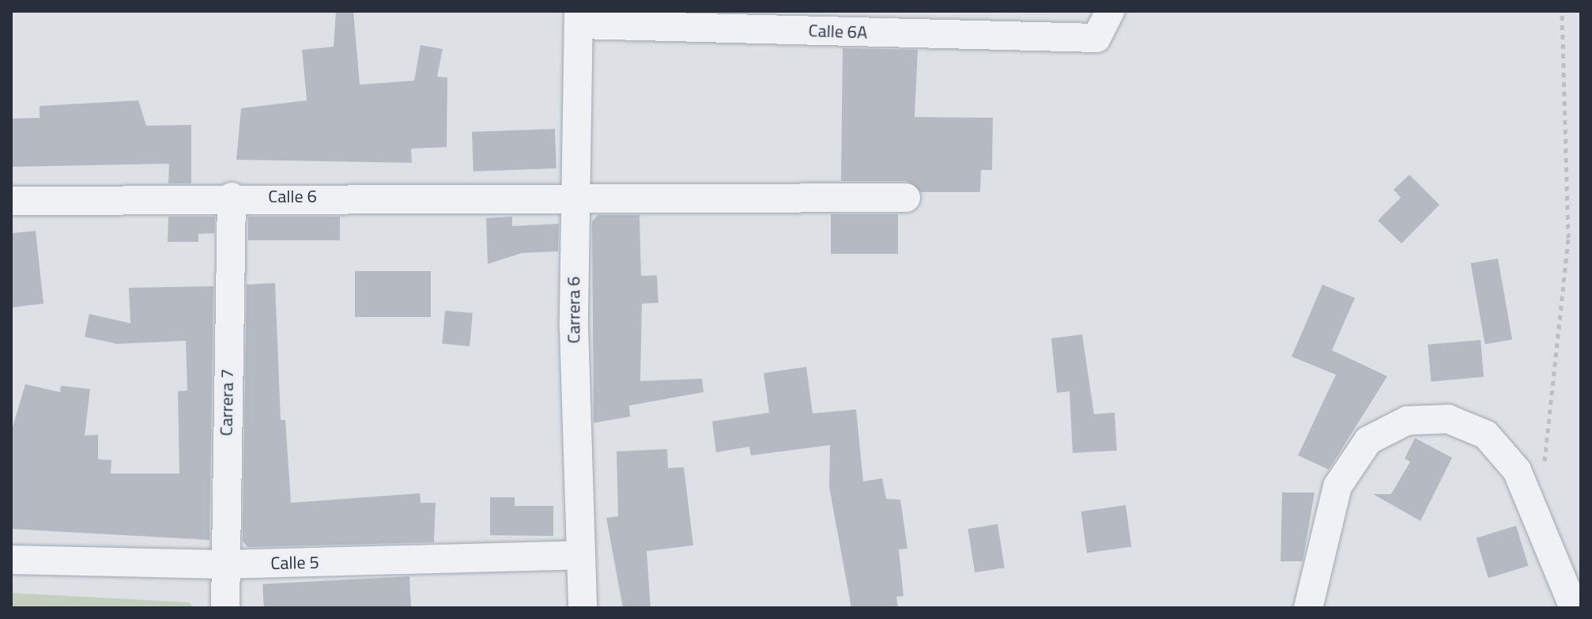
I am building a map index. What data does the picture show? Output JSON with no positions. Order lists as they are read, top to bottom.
{
  "streets": {
    "street": [
      "Calle 6A",
      "Calle 6",
      "Carrera 6",
      "Carrera 7",
      "Calle 5"
    ]
  },
  "crossings": [
    ["Calle 6A", "Carrera 6"],
    ["Calle 6", "Carrera 6"],
    ["Calle 6", "Carrera 7"],
    ["Carrera 6", "Calle 5"],
    ["Carrera 7", "Calle 5"]
  ]
}
